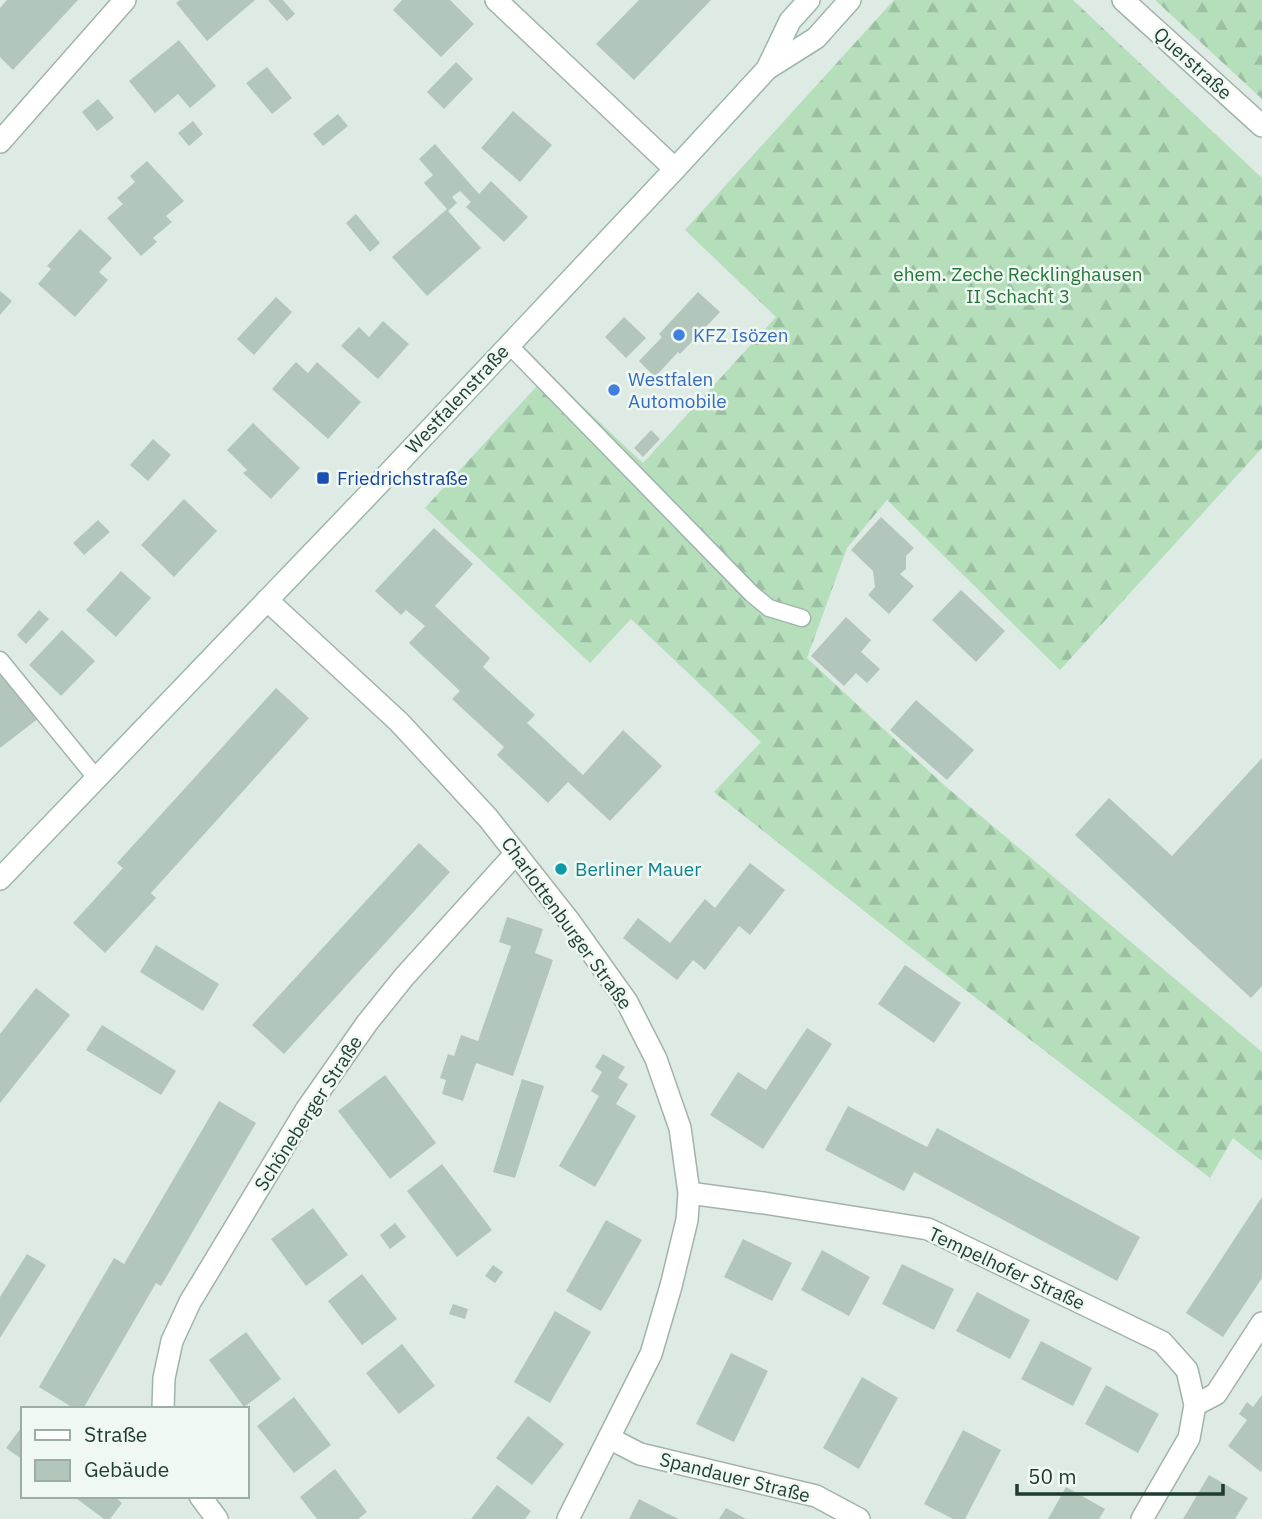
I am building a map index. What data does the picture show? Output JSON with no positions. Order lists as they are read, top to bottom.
{
  "streets": {
    "street": [
      "Querstraße",
      "Westfalenstraße",
      "Charlottenburger Straße",
      "Schöneberger Straße",
      "Tempelhofer Straße",
      "Spandauer Straße"
    ]
  },
  "crossings": [
    ["Westfalenstraße", "Charlottenburger Straße"],
    ["Charlottenburger Straße", "Schöneberger Straße"],
    ["Charlottenburger Straße", "Tempelhofer Straße"],
    ["Charlottenburger Straße", "Spandauer Straße"]
  ],
  "parks": ["ehem. Zeche Recklinghausen II Schacht 3"],
  "places": {
    "other": ["KFZ Isözen", "Westfalen Automobile", "Berliner Mauer"],
    "transit": ["Friedrichstraße"]
  },
  "legend": ["Straße", "Gebäude"],
  "scale_bar": "50 m"
}
